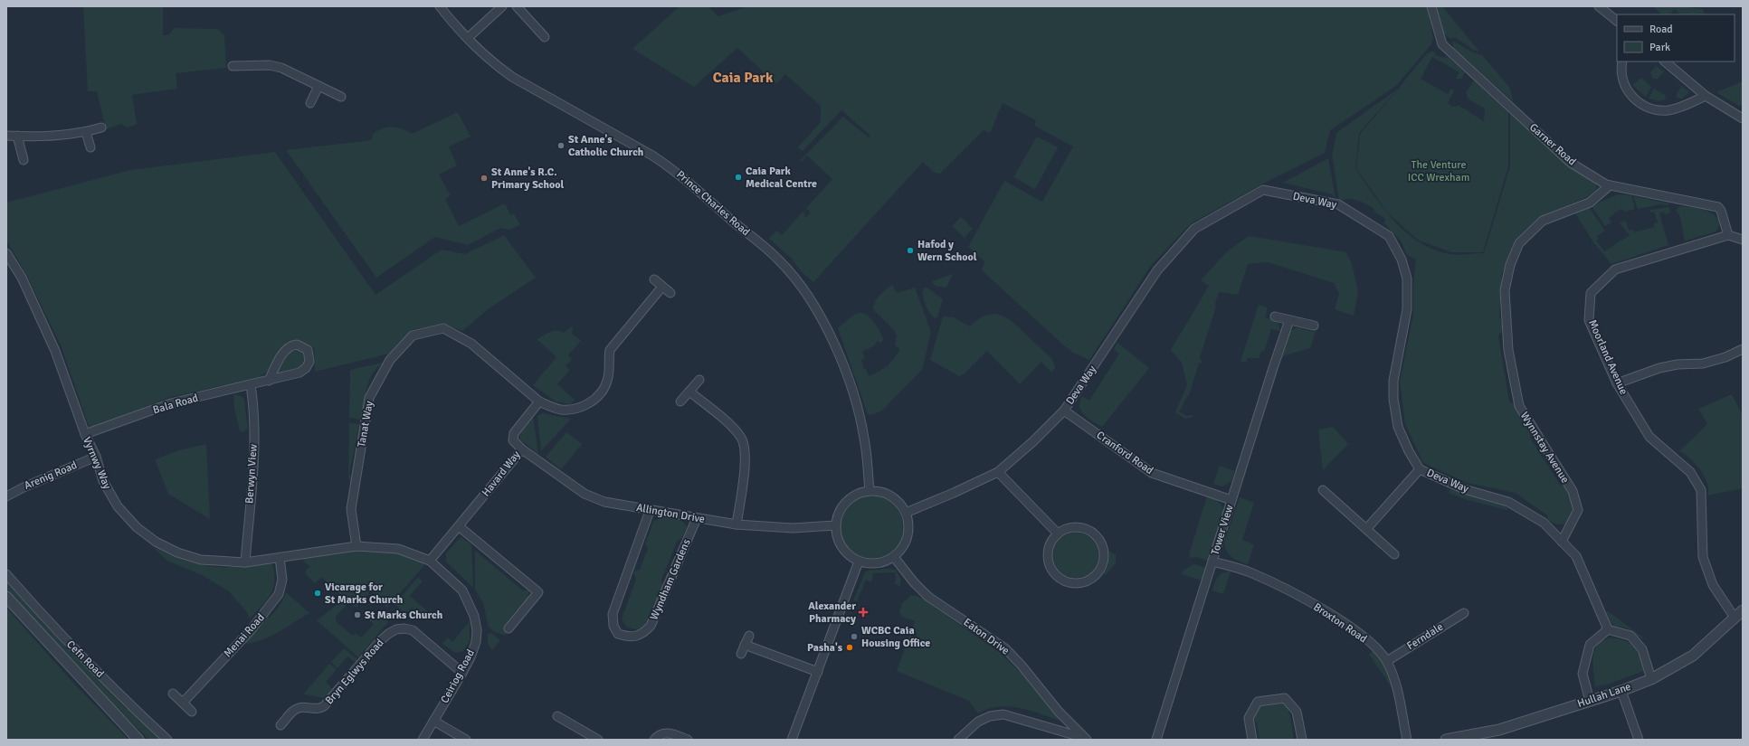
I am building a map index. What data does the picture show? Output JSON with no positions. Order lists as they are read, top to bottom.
{
  "streets": {
    "street": [
      "Garner Road",
      "Deva Way",
      "Prince Charles Road",
      "Moorland Avenue",
      "Bala Road",
      "Tanat Way",
      "Wynnstay Avenue",
      "Cranford Road",
      "Vyrnwy Way",
      "Berwyn View",
      "Havard Way",
      "Arenig Road",
      "Allington Drive",
      "Tower View",
      "Wyndham Gardens",
      "Broxton Road",
      "Menai Road",
      "Eaton Drive",
      "Ferndale",
      "Cefn Road",
      "Bryn Eglwys Road",
      "Ceiriog Road",
      "Hullah Lane"
    ]
  },
  "crossings": [
    ["Garner Road", "Moorland Avenue"],
    ["Garner Road", "Wynnstay Avenue"],
    ["Deva Way", "Prince Charles Road"],
    ["Deva Way", "Wynnstay Avenue"],
    ["Deva Way", "Cranford Road"],
    ["Deva Way", "Allington Drive"],
    ["Deva Way", "Eaton Drive"],
    ["Prince Charles Road", "Allington Drive"],
    ["Prince Charles Road", "Eaton Drive"],
    ["Moorland Avenue", "Hullah Lane"],
    ["Bala Road", "Vyrnwy Way"],
    ["Bala Road", "Berwyn View"],
    ["Tanat Way", "Vyrnwy Way"],
    ["Tanat Way", "Havard Way"],
    ["Cranford Road", "Tower View"],
    ["Vyrnwy Way", "Berwyn View"],
    ["Vyrnwy Way", "Havard Way"],
    ["Vyrnwy Way", "Arenig Road"],
    ["Vyrnwy Way", "Menai Road"],
    ["Vyrnwy Way", "Ceiriog Road"],
    ["Havard Way", "Allington Drive"],
    ["Havard Way", "Ceiriog Road"],
    ["Allington Drive", "Wyndham Gardens"],
    ["Allington Drive", "Eaton Drive"],
    ["Tower View", "Broxton Road"],
    ["Broxton Road", "Ferndale"],
    ["Bryn Eglwys Road", "Ceiriog Road"]
  ],
  "districts": ["Caia Park"],
  "parks": ["The Venture ICC Wrexham"],
  "places": {
    "other": [
      "St Anne's Catholic Church",
      "Caia Park Medical Centre",
      "St Anne's R.C. Primary School",
      "Hafod y Wern School",
      "Vicarage for St Marks Church",
      "St Marks Church",
      "WCBC Caia Housing Office",
      "Pasha's"
    ],
    "health": ["Alexander Pharmacy"]
  },
  "legend": ["Road", "Park"]
}
